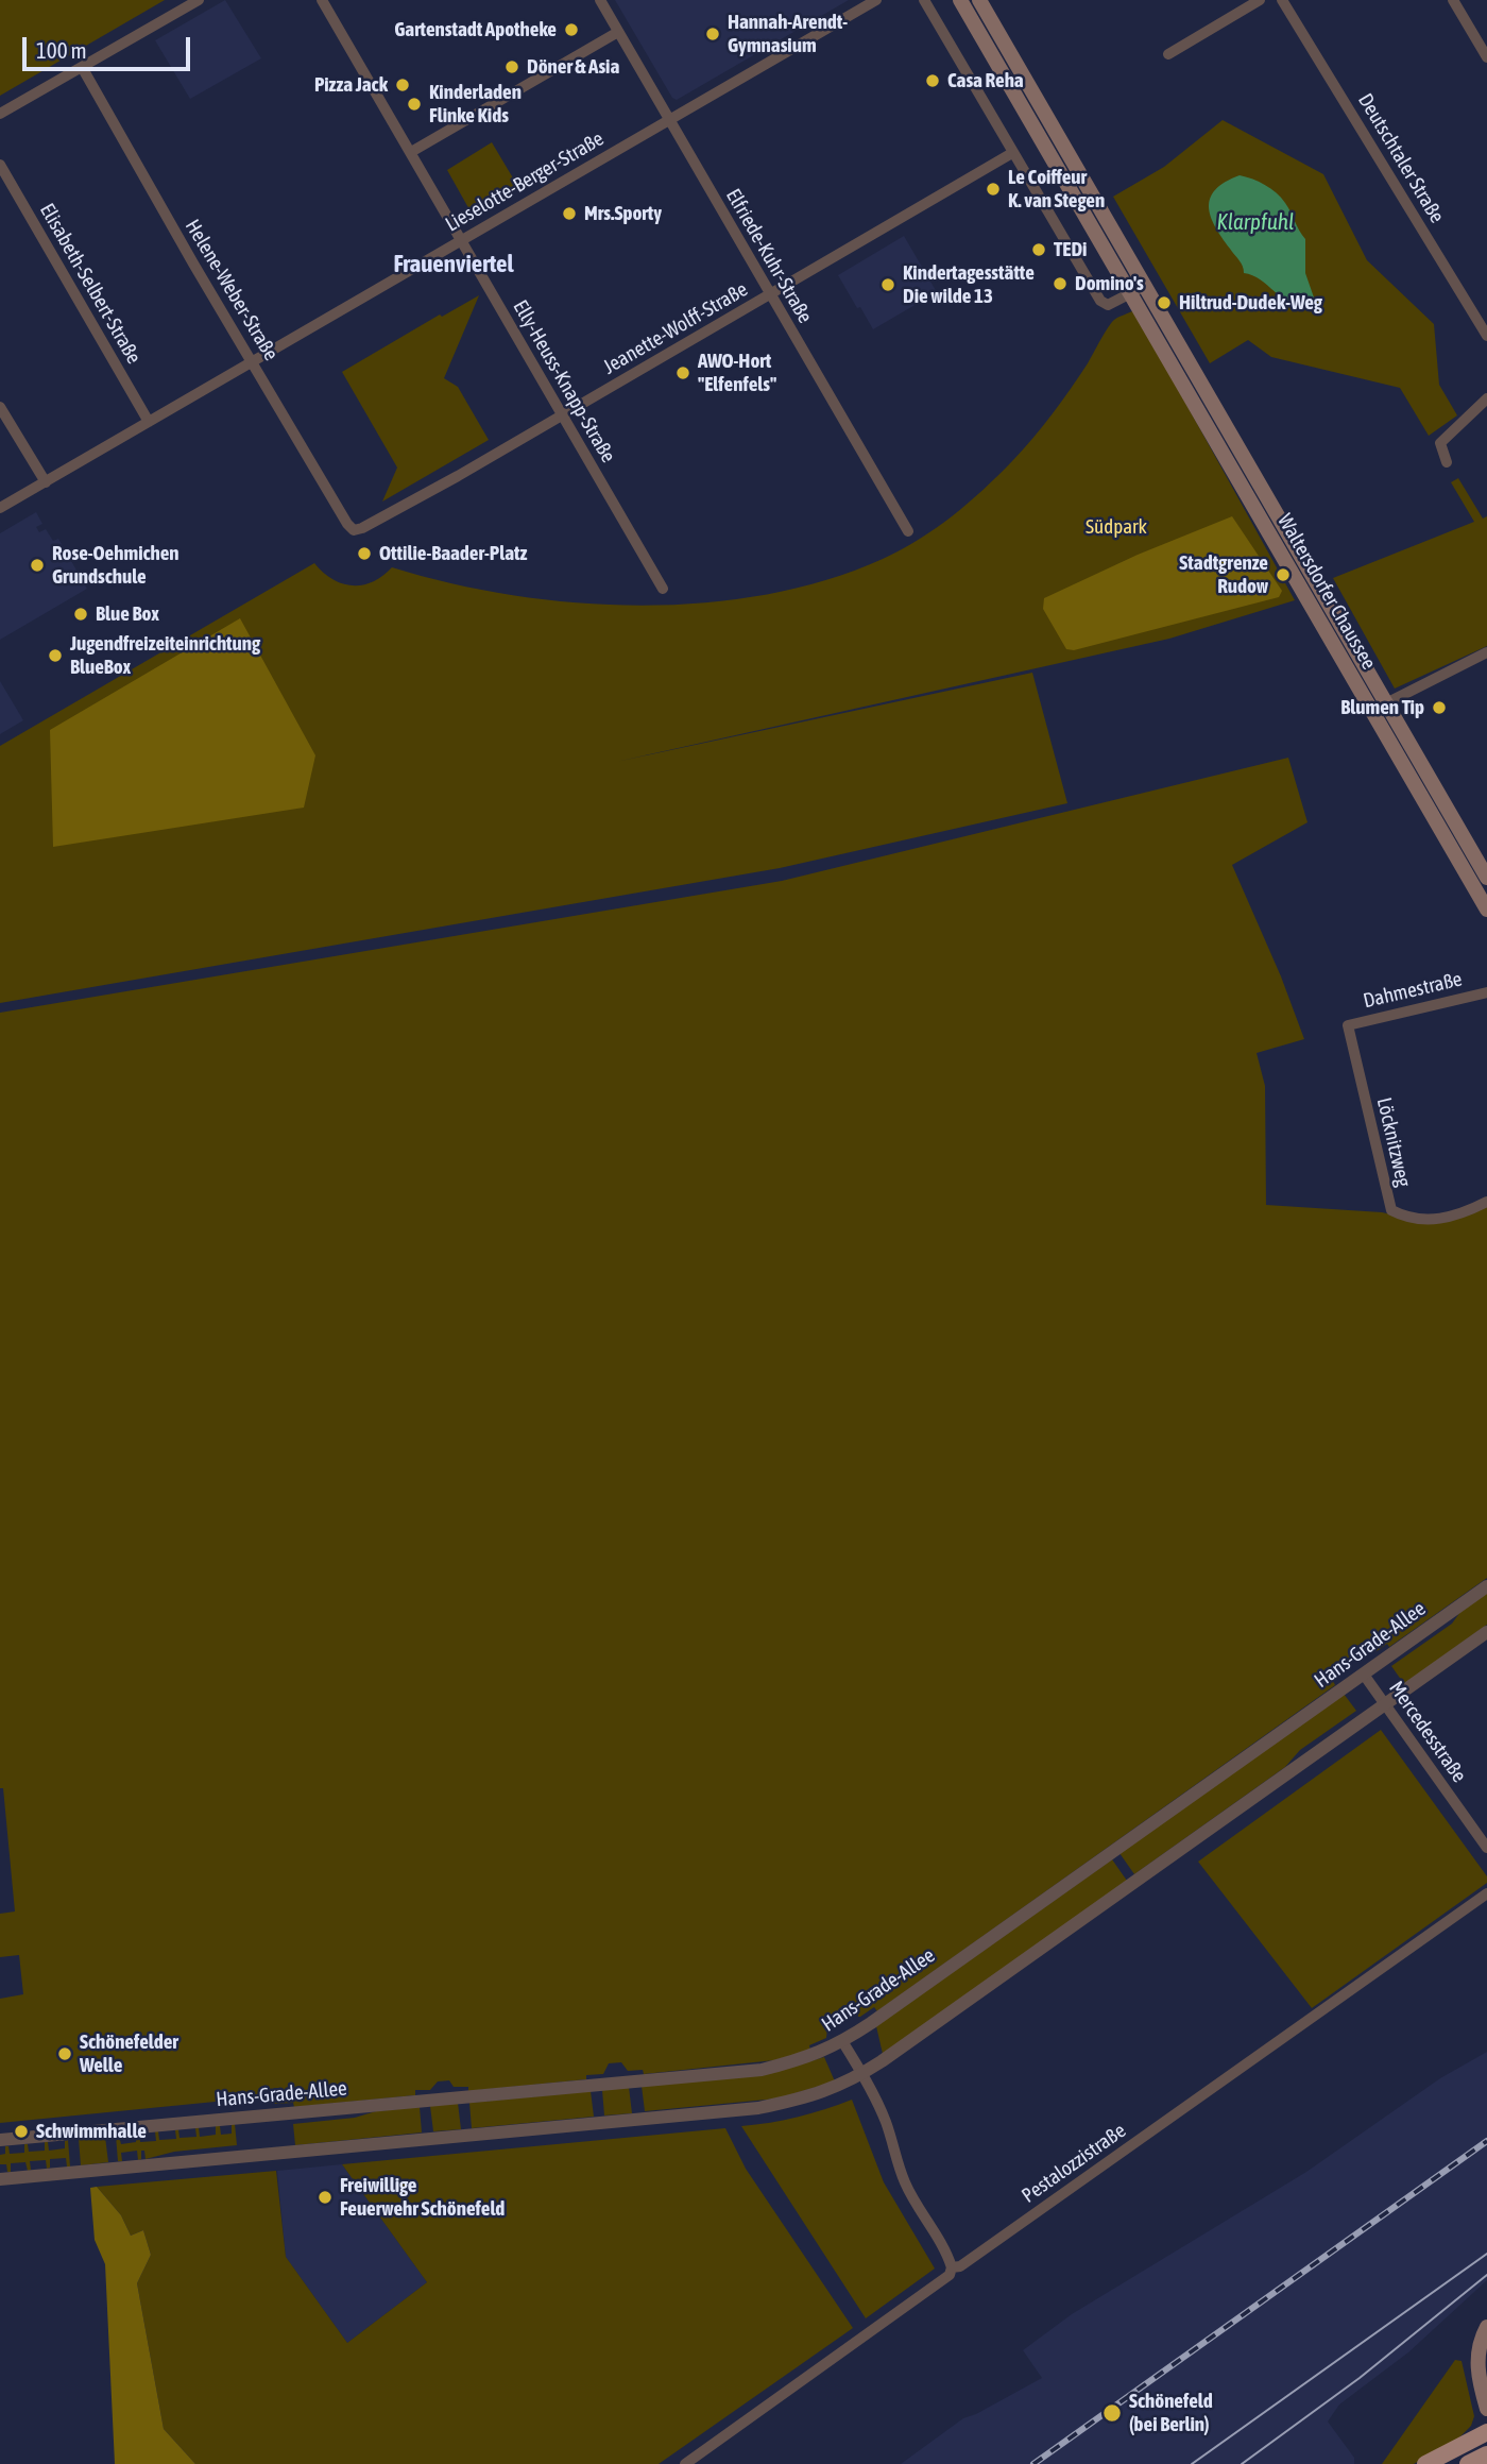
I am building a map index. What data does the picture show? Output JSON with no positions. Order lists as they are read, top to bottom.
{
  "streets": {
    "main road": ["Waltersdorfer Chaussee"],
    "street": [
      "Deutschtaler Straße",
      "Lieselotte-Berger-Straße",
      "Elfriede-Kuhr-Straße",
      "Elisabeth-Selbert-Straße",
      "Helene-Weber-Straße",
      "Jeanette-Wolff-Straße",
      "Elly-Heuss-Knapp-Straße",
      "Dahmestraße",
      "Löcknitzweg",
      "Hans-Grade-Allee",
      "Mercedesstraße",
      "Pestalozzistraße"
    ]
  },
  "crossings": [
    ["Lieselotte-Berger-Straße", "Elfriede-Kuhr-Straße"],
    ["Lieselotte-Berger-Straße", "Elisabeth-Selbert-Straße"],
    ["Lieselotte-Berger-Straße", "Helene-Weber-Straße"],
    ["Lieselotte-Berger-Straße", "Elly-Heuss-Knapp-Straße"],
    ["Elfriede-Kuhr-Straße", "Jeanette-Wolff-Straße"],
    ["Helene-Weber-Straße", "Jeanette-Wolff-Straße"],
    ["Jeanette-Wolff-Straße", "Elly-Heuss-Knapp-Straße"],
    ["Dahmestraße", "Löcknitzweg"],
    ["Hans-Grade-Allee", "Mercedesstraße"]
  ],
  "districts": ["Frauenviertel"],
  "water": ["Klarpfuhl"],
  "parks": ["Südpark"],
  "places": [
    "Gartenstadt Apotheke",
    "Hannah-Arendt- Gymnasium",
    "Döner & Asia",
    "Casa Reha",
    "Pizza Jack",
    "Kinderladen Flinke Kids",
    "Le Coiffeur K. van Stegen",
    "Mrs.Sporty",
    "TEDi",
    "Domino's",
    "Kindertagesstätte Die wilde 13",
    "Hiltrud-Dudek-Weg",
    "AWO-Hort \"Elfenfels\"",
    "Ottilie-Baader-Platz",
    "Rose-Oehmichen Grundschule",
    "Stadtgrenze Rudow",
    "Blue Box",
    "Jugendfreizeiteinrichtung BlueBox",
    "Blumen Tip",
    "Schönefelder Welle",
    "Schwimmhalle",
    "Freiwillige Feuerwehr Schönefeld",
    "Schönefeld (bei Berlin)"
  ],
  "scale_bar": "100 m"
}
